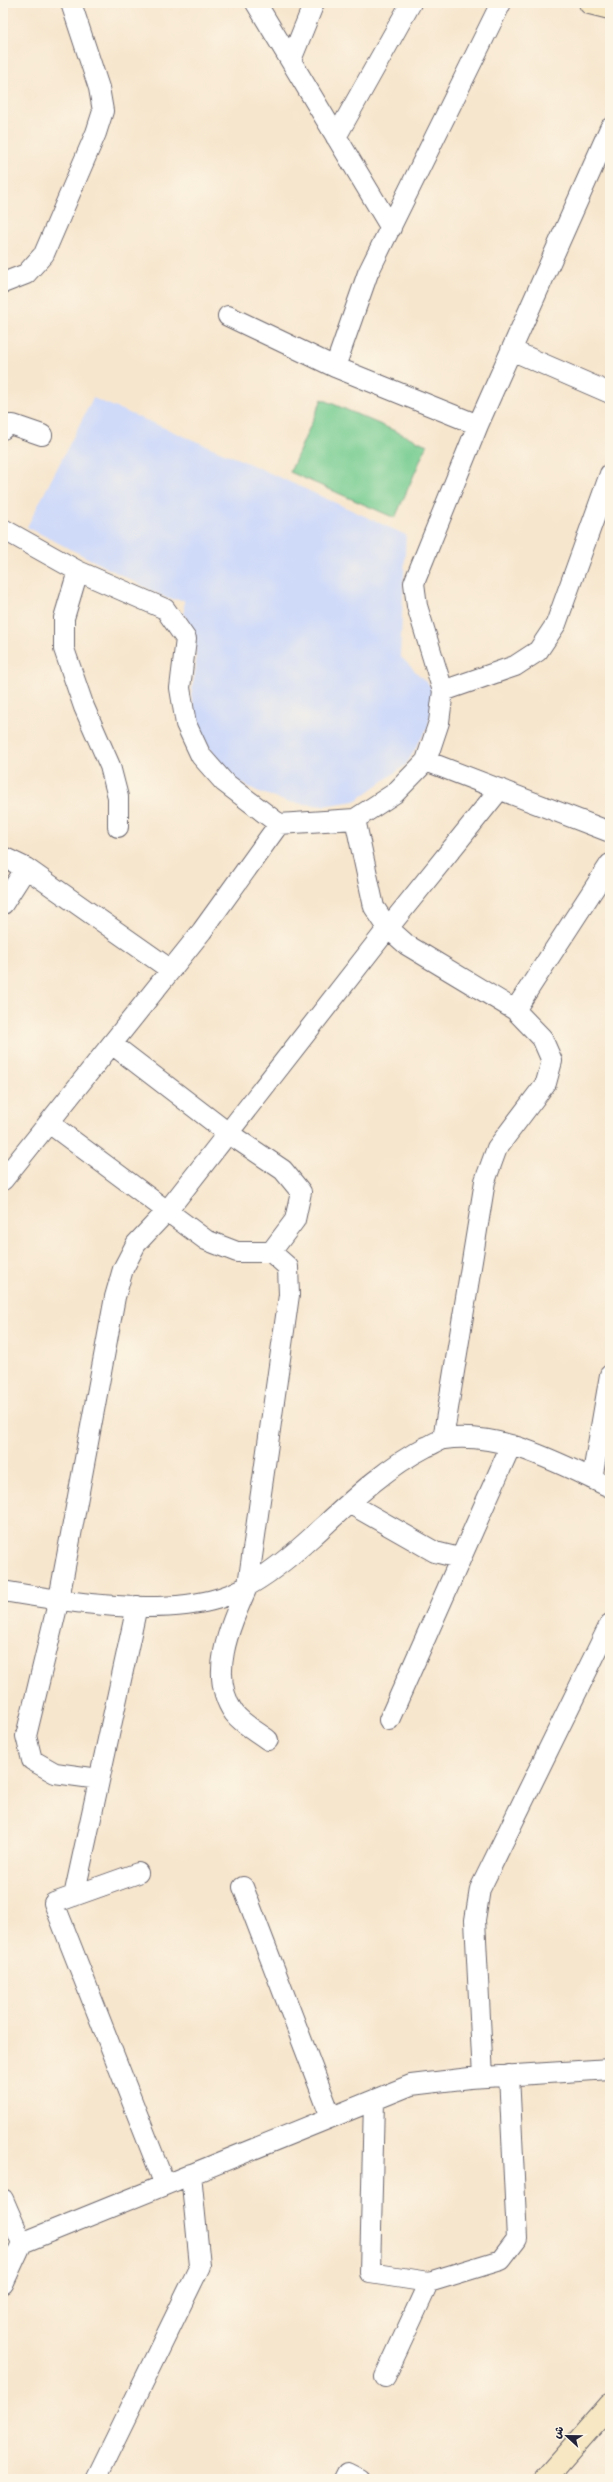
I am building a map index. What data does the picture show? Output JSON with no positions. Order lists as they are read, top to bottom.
{
  "north": "left"
}
